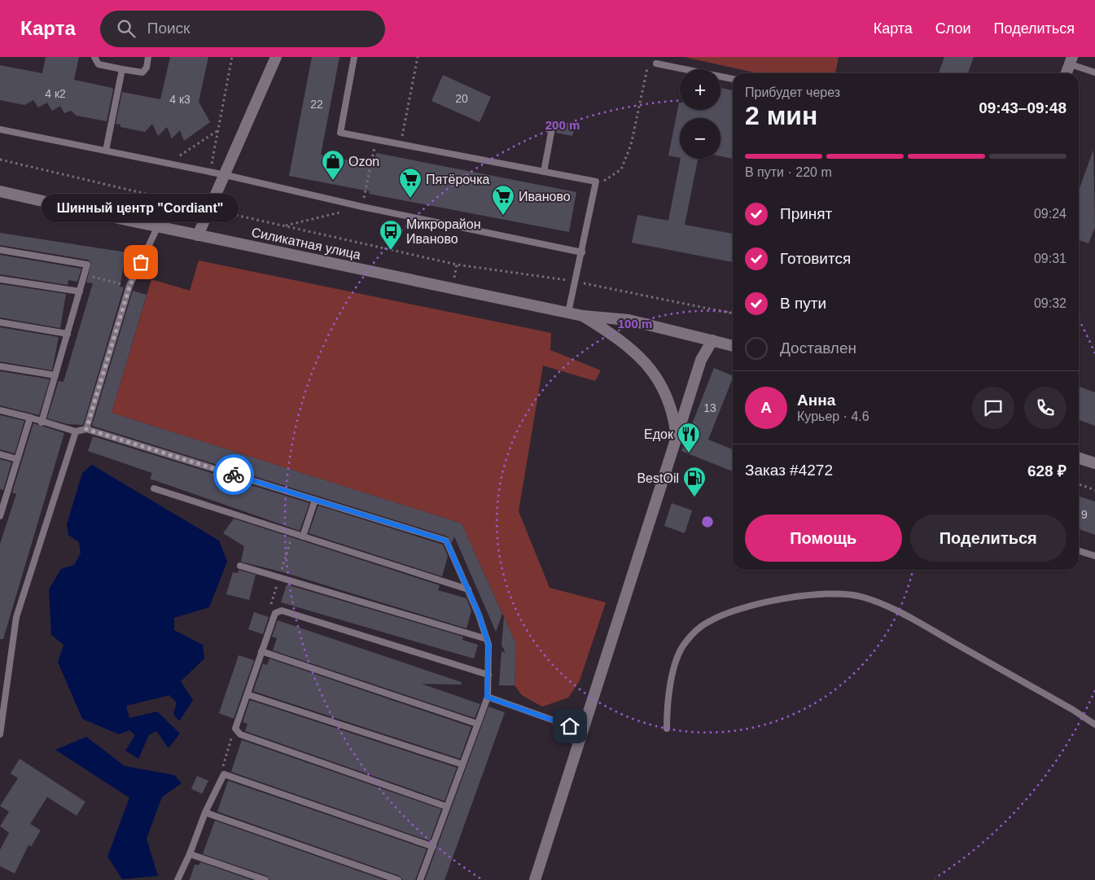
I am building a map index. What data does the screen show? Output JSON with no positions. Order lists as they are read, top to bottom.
{
  "streets": {
    "street": ["Силикатная улица"]
  },
  "places": {
    "shop": ["Ozon"],
    "supermarket": ["Пятёрочка", "Иваново"],
    "bus stop": ["Микрорайон Иваново"],
    "other": ["Шинный центр \"Cordiant\""],
    "restaurant": ["Едок"],
    "fuel station": ["BestOil"]
  },
  "house_numbers": [
    "4 к2",
    "20",
    "4 к3",
    "22",
    "13",
    "9"
  ],
  "page": {
    "header": "Карта",
    "search": "Поиск",
    "nav": ["Карта", "Слои", "Поделиться"],
    "map_buttons": ["+", "−"],
    "heading": ["2 мин", "Прибудет через", "09:43–09:48"],
    "panel": [
      "Анна",
      "Курьер · 4.6",
      "Заказ #4272",
      "628 ₽"
    ],
    "bar": "В пути · 220 m",
    "list": [
      ["Принят", "09:24"],
      ["Готовится", "09:31"],
      ["В пути", "09:32"],
      "Доставлен"
    ],
    "bubble": "Шинный центр \"Cordiant\"",
    "round": "А",
    "buttons": ["Помощь", "Поделиться"]
  },
  "rings": ["200 m", "100 m"]
}
